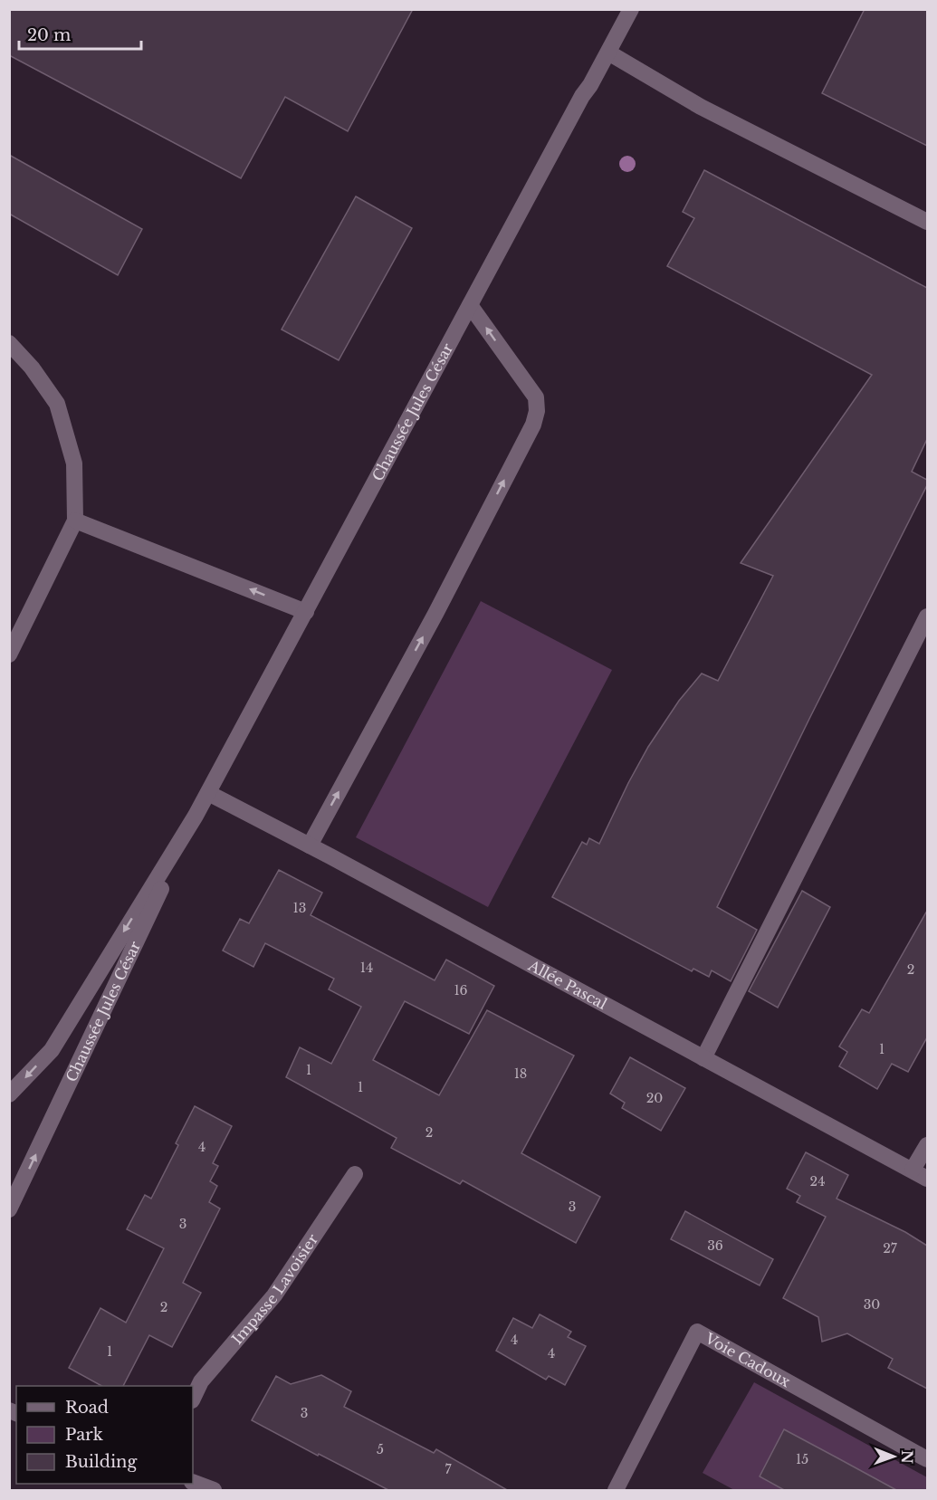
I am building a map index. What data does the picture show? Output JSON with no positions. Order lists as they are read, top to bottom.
{
  "streets": {
    "street": [
      "Chaussée Jules César",
      "Allée Pascal",
      "Impasse Lavoisier",
      "Voie Cadoux"
    ]
  },
  "crossings": [
    ["Chaussée Jules César", "Allée Pascal"]
  ],
  "house_numbers": [
    "13",
    "14",
    "2",
    "16",
    "1",
    "1",
    "18",
    "1",
    "20",
    "2",
    "4",
    "24",
    "3",
    "3",
    "36",
    "27",
    "30",
    "2",
    "4",
    "1",
    "4",
    "3",
    "5",
    "15",
    "7"
  ],
  "legend": ["Road", "Park", "Building"],
  "scale_bar": "20 m",
  "north": "right"
}
